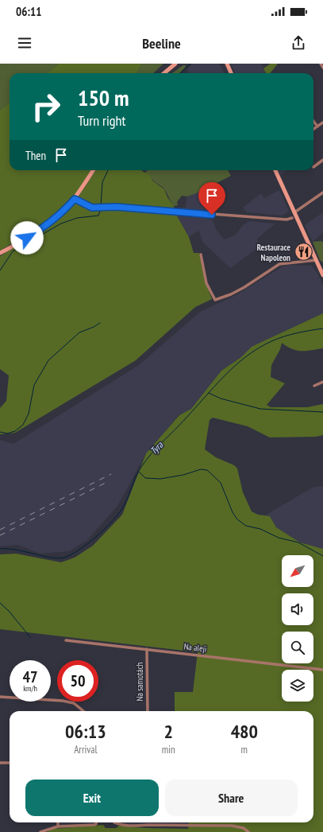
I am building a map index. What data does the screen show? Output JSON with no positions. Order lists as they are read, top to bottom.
{
  "streets": {
    "street": ["Na aleji", "Na samotách"]
  },
  "crossings": [
    ["Na aleji", "Na samotách"]
  ],
  "water": ["Tyra"],
  "places": {
    "restaurant": ["Restaurace Napoleon"]
  },
  "north": "bottom left",
  "page": {
    "status": "06:11",
    "header": "Beeline",
    "turn": ["150 m", "Turn right"],
    "then": "Then",
    "speed": "47 km/h",
    "limit": "50",
    "eta": [
      "06:13",
      "Arrival",
      "2",
      "min",
      "480",
      "m"
    ],
    "buttons": ["Exit", "Share"]
  }
}
